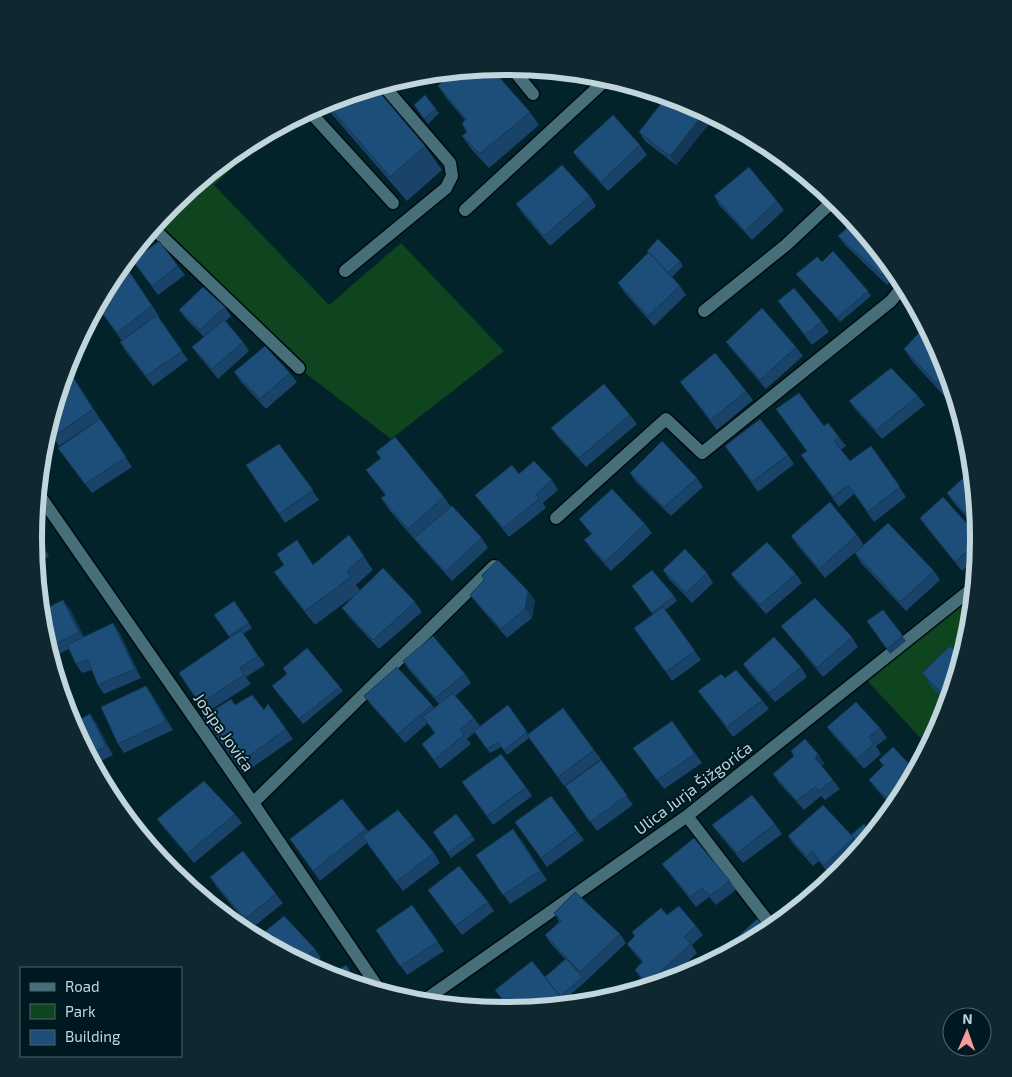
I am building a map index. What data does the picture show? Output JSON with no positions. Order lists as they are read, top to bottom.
{
  "streets": {
    "street": ["Josipa Jovića", "Ulica Jurja Šižgorića"]
  },
  "legend": ["Road", "Park", "Building"],
  "north": "top"
}
